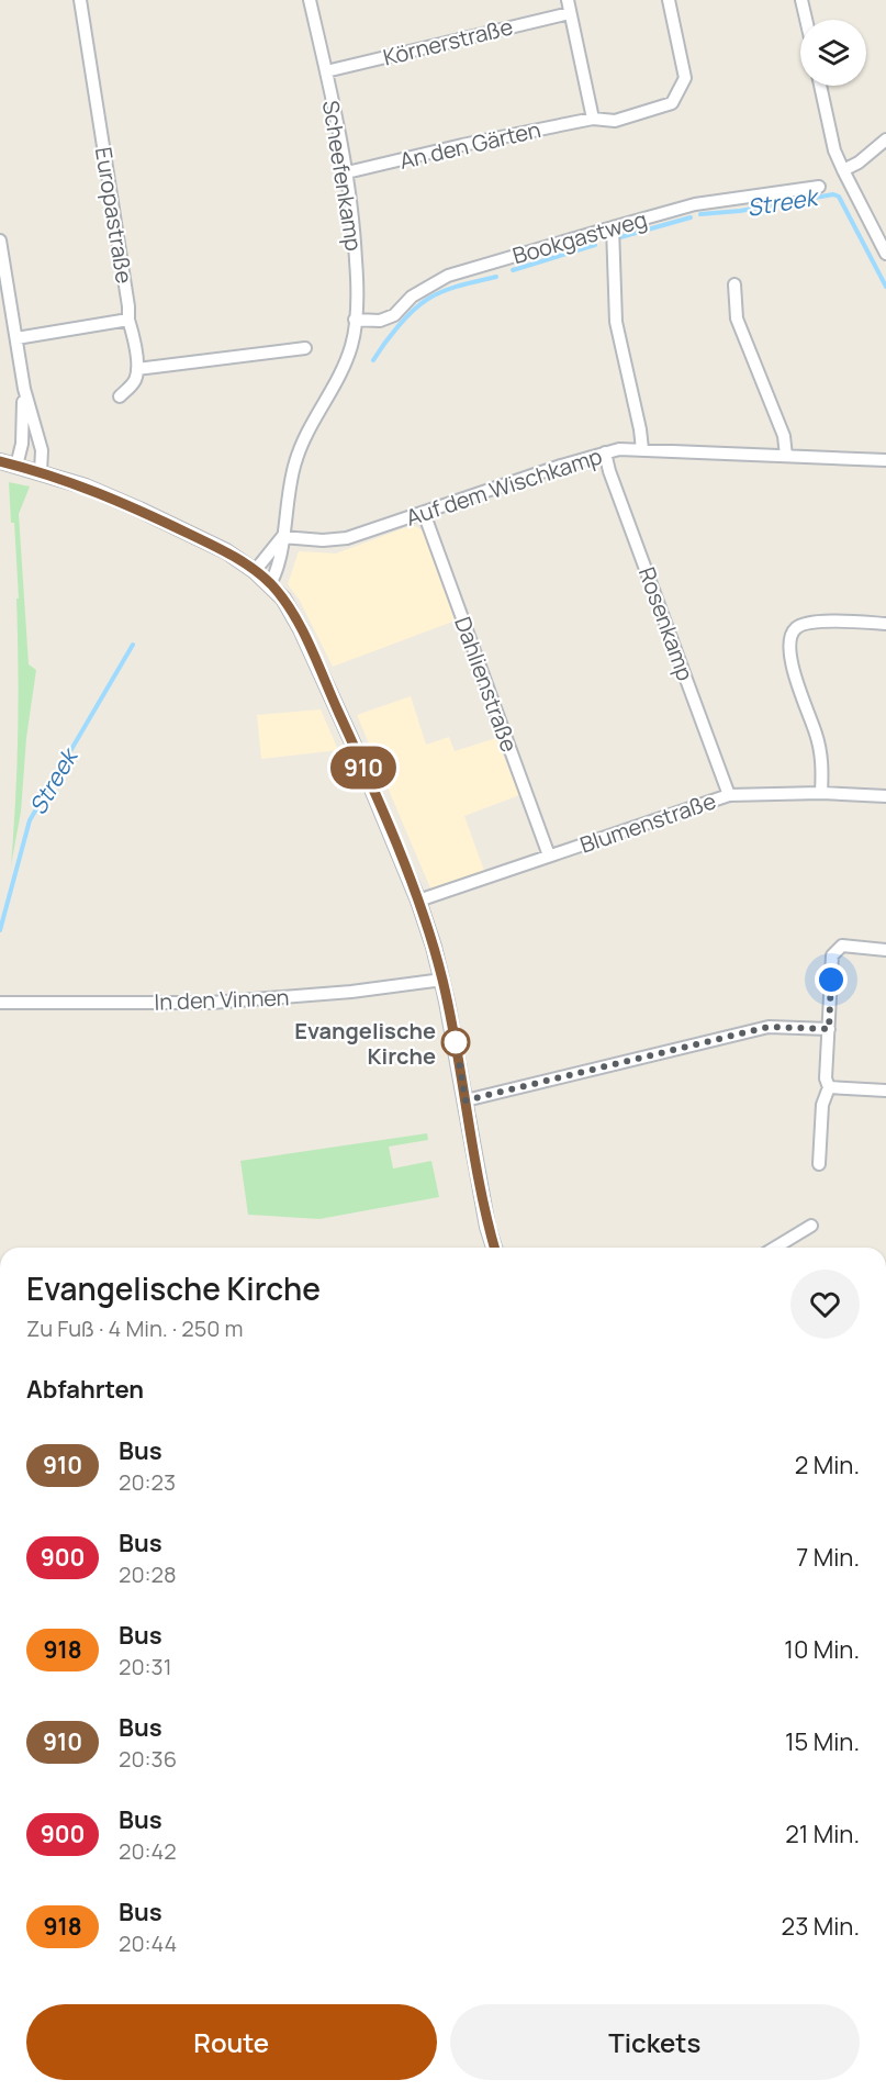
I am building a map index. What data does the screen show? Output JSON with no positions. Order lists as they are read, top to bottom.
{
  "streets": {
    "street": [
      "Körnerstraße",
      "An den Gärten",
      "Scheefenkamp",
      "Europastraße",
      "Bookgastweg",
      "Auf dem Wischkamp",
      "Rosenkamp",
      "Dahlienstraße",
      "Blumenstraße",
      "In den Vinnen"
    ]
  },
  "crossings": [
    ["Körnerstraße", "Scheefenkamp"],
    ["An den Gärten", "Scheefenkamp"],
    ["Scheefenkamp", "Bookgastweg"],
    ["Scheefenkamp", "Auf dem Wischkamp"],
    ["Auf dem Wischkamp", "Rosenkamp"],
    ["Auf dem Wischkamp", "Dahlienstraße"],
    ["Rosenkamp", "Blumenstraße"],
    ["Dahlienstraße", "Blumenstraße"]
  ],
  "water": ["Streek"],
  "places": ["Evangelische Kirche"],
  "lines": ["bus line 910"],
  "page": {
    "on_map": "910",
    "heading": [
      ["Evangelische Kirche", "Zu Fuß · 4 Min. · 250 m"],
      "Abfahrten"
    ],
    "list": [
      {
        "mark": "910",
        "name": "Bus",
        "note": "20:23",
        "value": "2 Min."
      },
      {
        "mark": "900",
        "name": "Bus",
        "note": "20:28",
        "value": "7 Min."
      },
      {
        "mark": "918",
        "name": "Bus",
        "note": "20:31",
        "value": "10 Min."
      },
      {
        "mark": "910",
        "name": "Bus",
        "note": "20:36",
        "value": "15 Min."
      },
      {
        "mark": "900",
        "name": "Bus",
        "note": "20:42",
        "value": "21 Min."
      },
      {
        "mark": "918",
        "name": "Bus",
        "note": "20:44",
        "value": "23 Min."
      }
    ],
    "buttons": ["Route", "Tickets"]
  }
}
